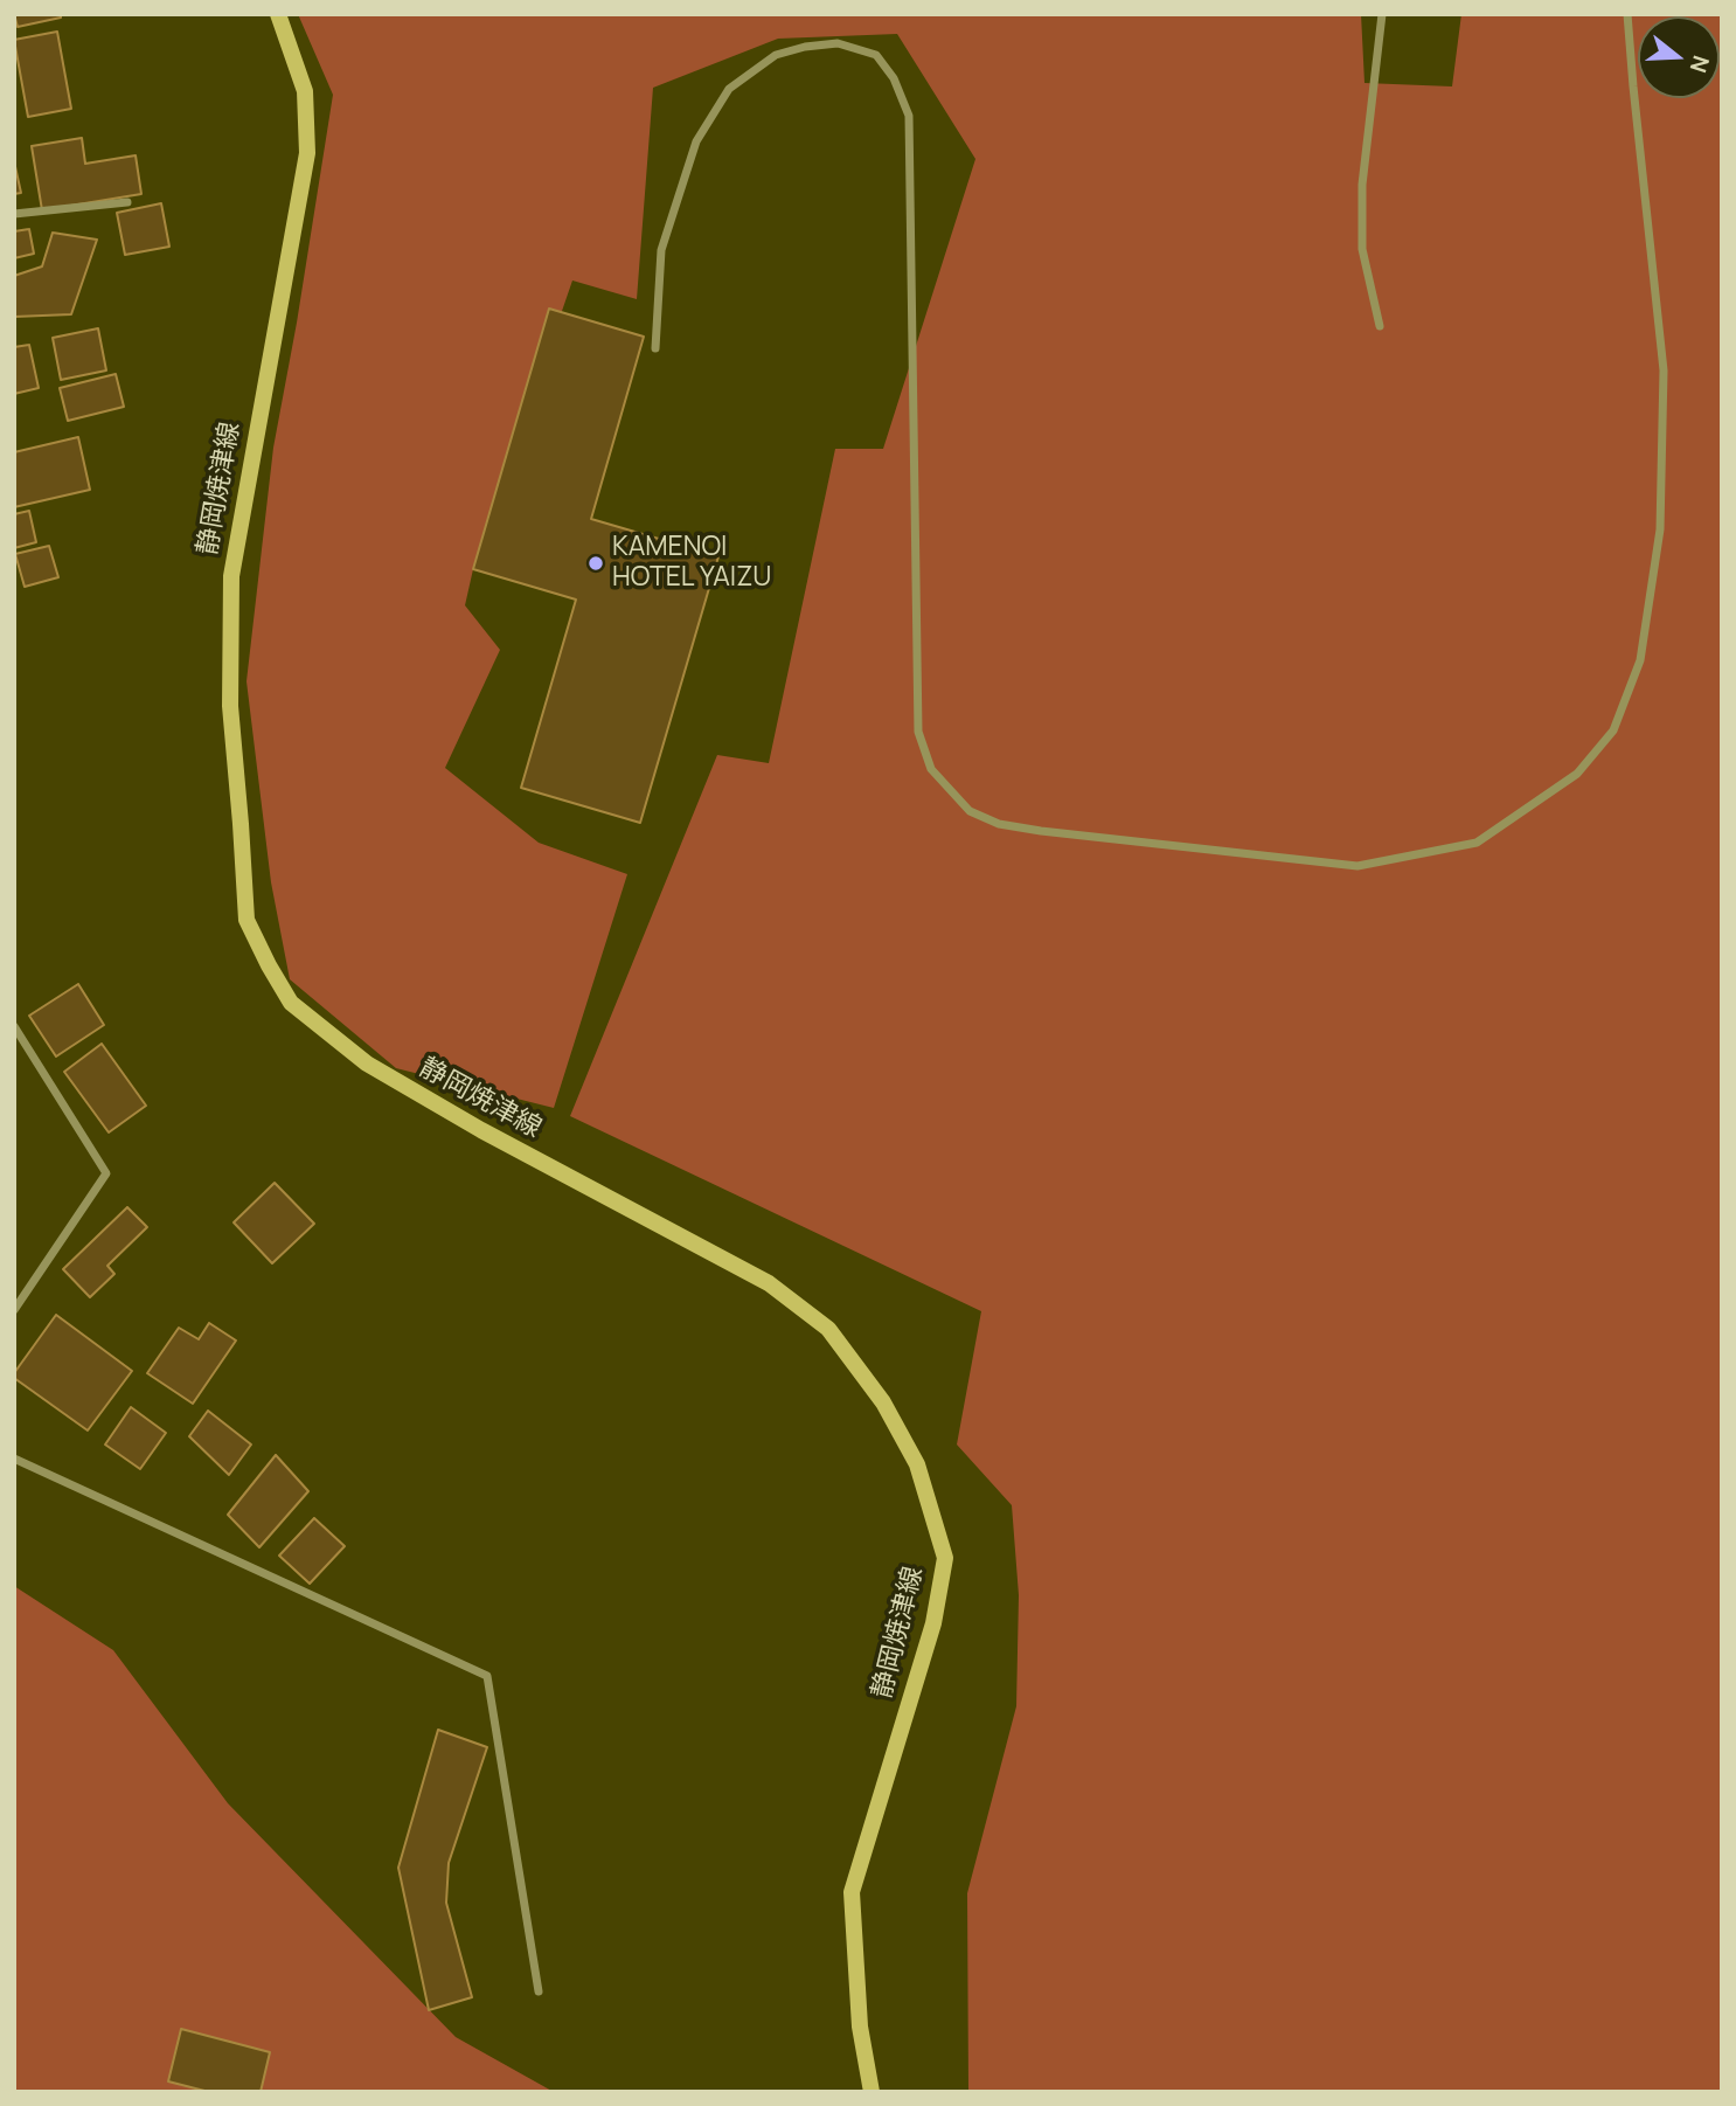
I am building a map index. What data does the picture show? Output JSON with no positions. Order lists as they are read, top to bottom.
{
  "streets": {
    "main road": ["静岡焼津線"]
  },
  "places": ["KAMENOI HOTEL YAIZU"],
  "north": "right"
}
